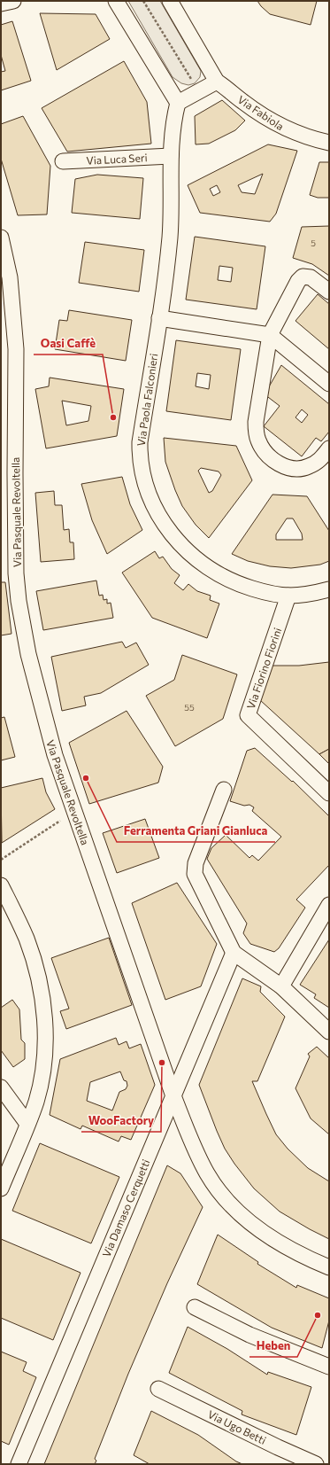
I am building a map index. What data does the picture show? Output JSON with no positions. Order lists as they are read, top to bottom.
{
  "streets": {
    "street": [
      "Via Fabiola",
      "Via Luca Seri",
      "Via Paola Falconieri",
      "Via Pasquale Revoltella",
      "Via Fiorino Fiorini",
      "Via Damaso Cerquetti",
      "Via Ugo Betti"
    ]
  },
  "crossings": [
    ["Via Luca Seri", "Via Paola Falconieri"],
    ["Via Paola Falconieri", "Via Fiorino Fiorini"],
    ["Via Pasquale Revoltella", "Via Damaso Cerquetti"]
  ],
  "places": [
    "Oasi Caffè",
    "Ferramenta Griani Gianluca",
    "WooFactory",
    "Heben"
  ],
  "house_numbers": ["5", "55"]
}
